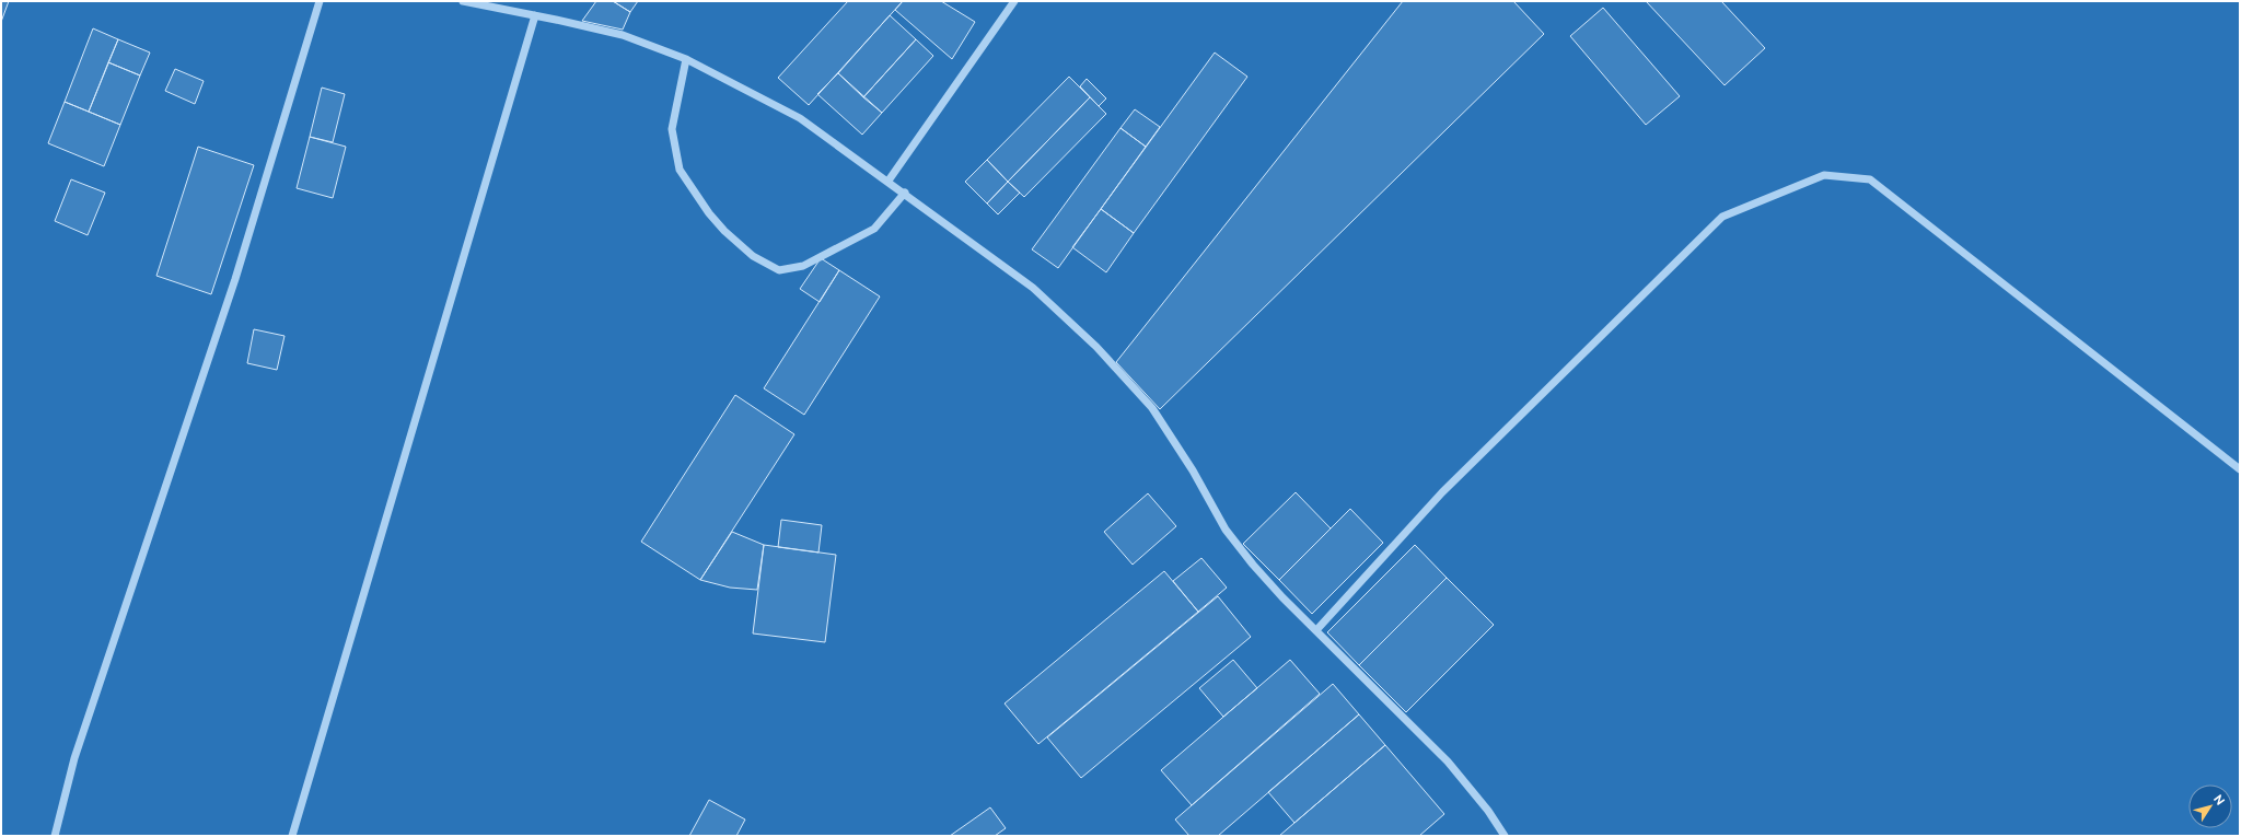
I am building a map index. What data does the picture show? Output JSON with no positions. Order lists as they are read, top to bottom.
{
  "north": "top right"
}
